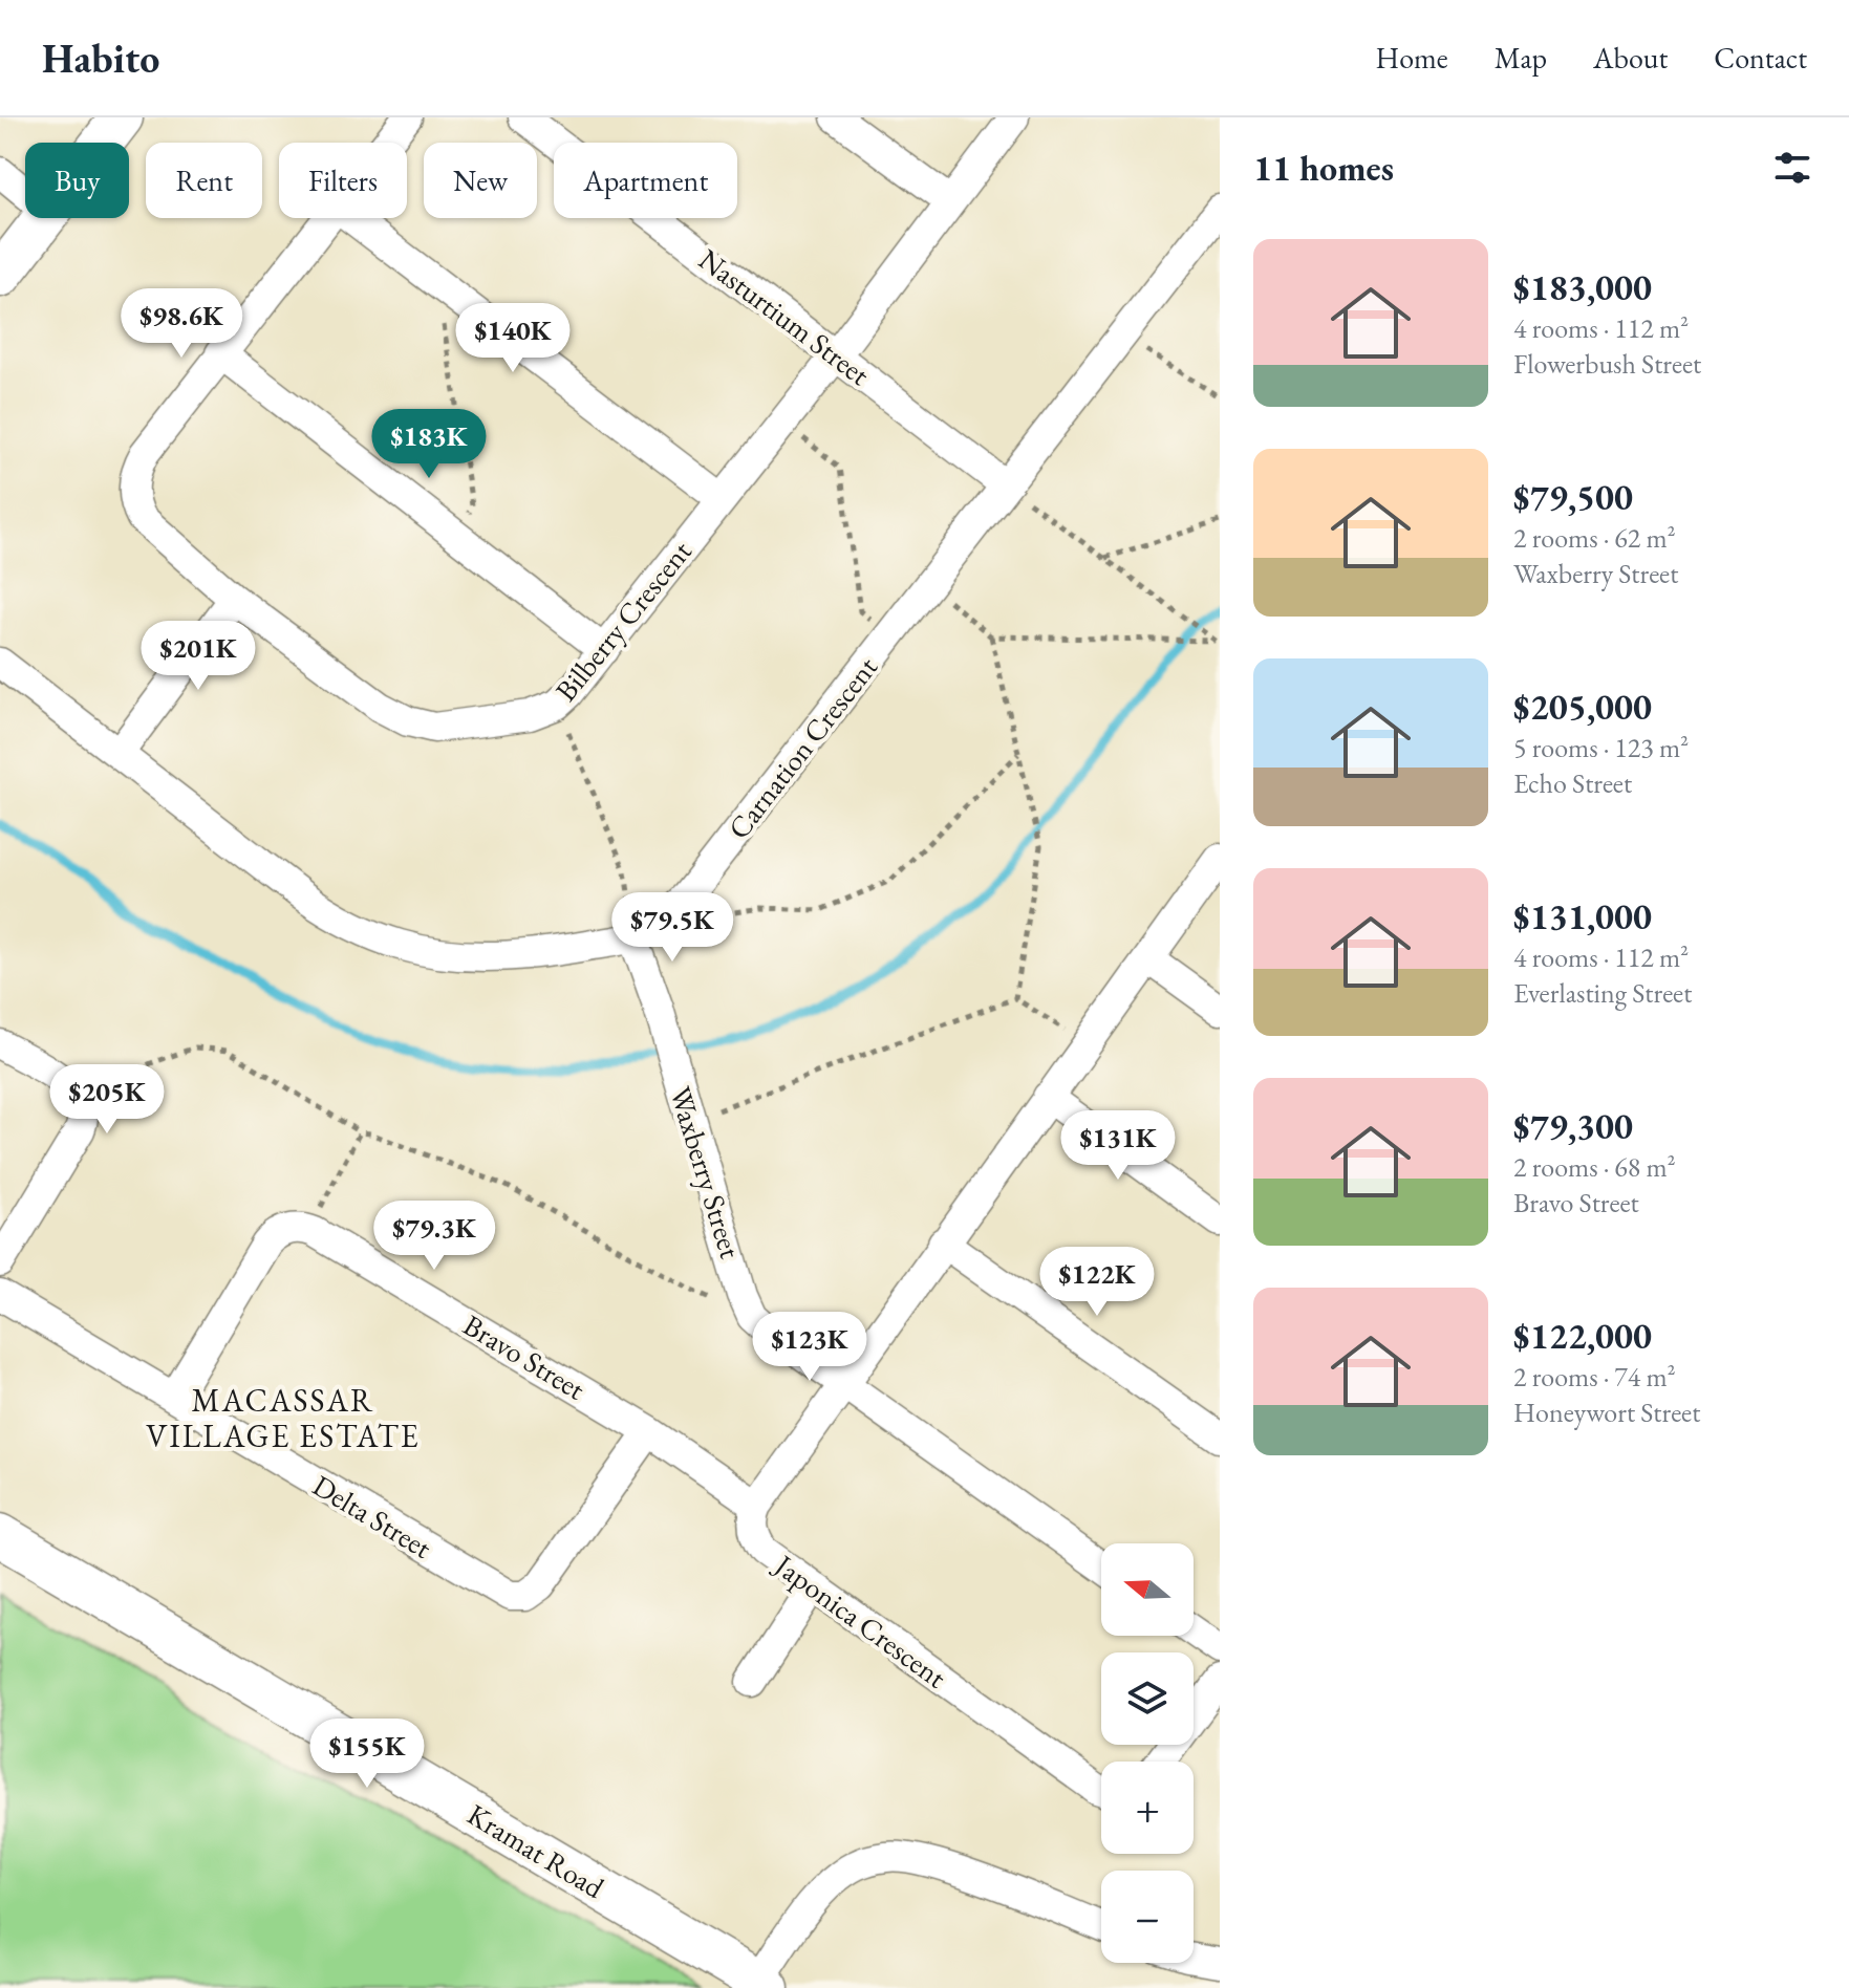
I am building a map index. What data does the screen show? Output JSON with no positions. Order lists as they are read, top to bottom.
{
  "streets": {
    "street": [
      "Nasturtium Street",
      "Bilberry Crescent",
      "Carnation Crescent",
      "Waxberry Street",
      "Bravo Street",
      "Delta Street",
      "Japonica Crescent",
      "Kramat Road"
    ]
  },
  "crossings": [
    ["Nasturtium Street", "Bilberry Crescent"],
    ["Nasturtium Street", "Carnation Crescent"],
    ["Carnation Crescent", "Waxberry Street"],
    ["Bravo Street", "Delta Street"],
    ["Bravo Street", "Japonica Crescent"]
  ],
  "districts": ["MACASSAR VILLAGE ESTATE"],
  "north": "left",
  "page": {
    "header": "Habito",
    "nav": [
      "Home",
      "Map",
      "About",
      "Contact"
    ],
    "heading": "11 homes",
    "chip": [
      "Buy",
      "Rent",
      "Filters",
      "New",
      "Apartment"
    ],
    "list": [
      {
        "name": "$183,000",
        "note": "4 rooms · 112 m² · Flowerbush Street"
      },
      {
        "name": "$79,500",
        "note": "2 rooms · 62 m² · Waxberry Street"
      },
      {
        "name": "$205,000",
        "note": "5 rooms · 123 m² · Echo Street"
      },
      {
        "name": "$131,000",
        "note": "4 rooms · 112 m² · Everlasting Street"
      },
      {
        "name": "$79,300",
        "note": "2 rooms · 68 m² · Bravo Street"
      },
      {
        "name": "$122,000",
        "note": "2 rooms · 74 m² · Honeywort Street"
      }
    ],
    "price": [
      "$98.6K",
      "$140K",
      "$183K",
      "$201K",
      "$79.5K",
      "$205K",
      "$131K",
      "$79.3K",
      "$122K",
      "$123K",
      "$155K"
    ],
    "map_buttons": ["+", "−"]
  }
}
